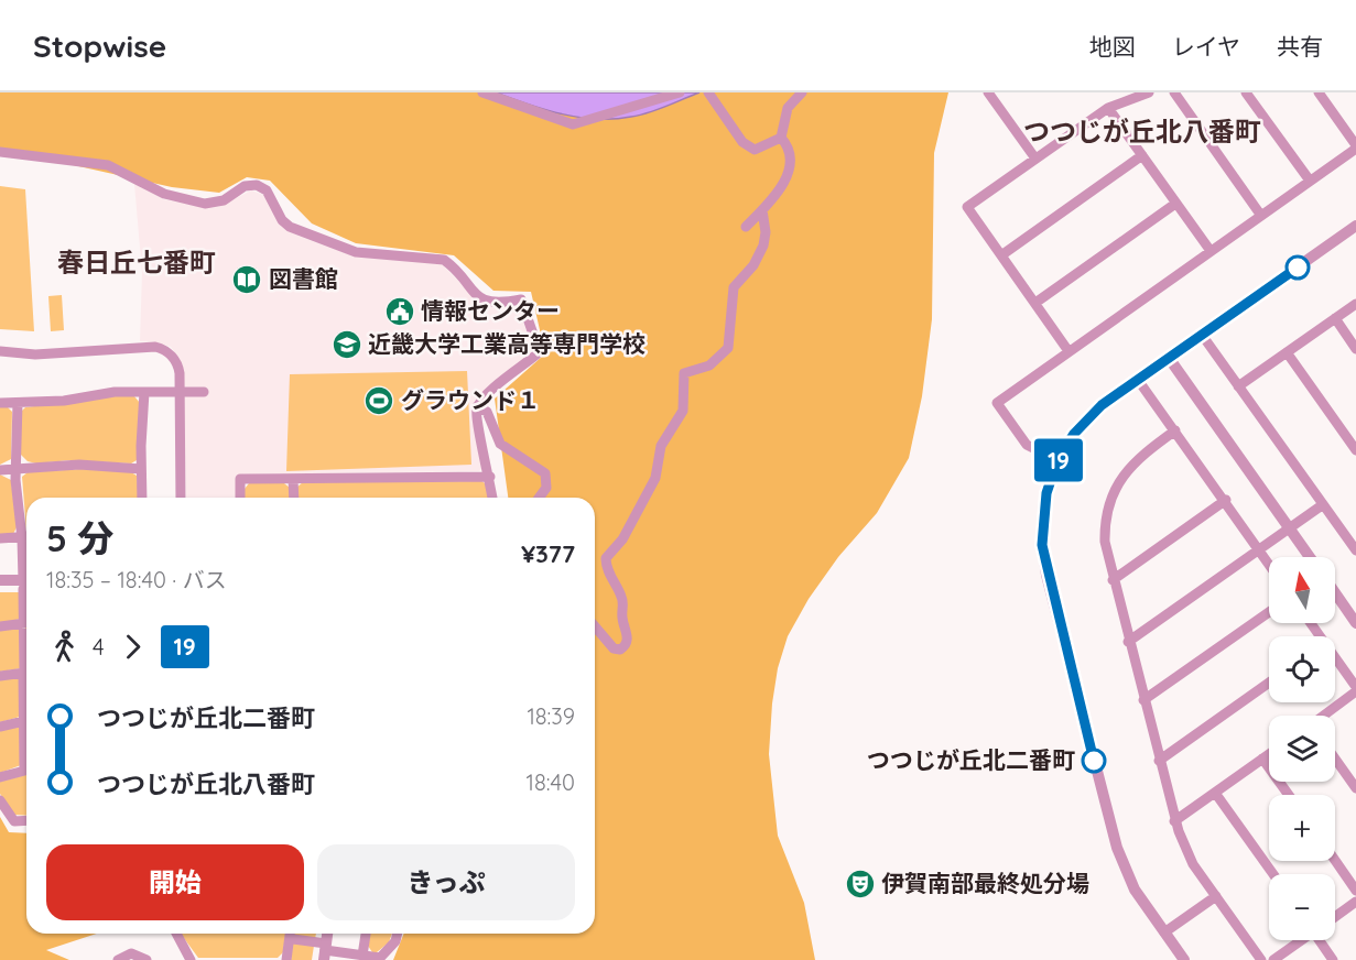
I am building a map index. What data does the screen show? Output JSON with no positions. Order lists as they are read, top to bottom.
{
  "districts": ["つつじが丘北八番町", "春日丘七番町"],
  "places": {
    "library": ["図書館"],
    "public building": ["情報センター"],
    "school or university": ["近畿大学工業高等専門学校"],
    "sports": ["グラウンド１"],
    "other": ["つつじが丘北二番町"],
    "theatre": ["伊賀南部最終処分場"]
  },
  "lines": ["bus line 19"],
  "north": "top",
  "page": {
    "header": "Stopwise",
    "nav": ["地図", "レイヤ", "共有"],
    "on_map": "19",
    "heading": ["5 分", "18:35 – 18:40 · バス", "¥377"],
    "map_buttons": ["+", "−"],
    "legs": ["4", "19"],
    "list": [
      {
        "name": "つつじが丘北二番町",
        "value": "18:39"
      },
      {
        "name": "つつじが丘北八番町",
        "value": "18:40"
      }
    ],
    "buttons": ["開始", "きっぷ"]
  }
}
